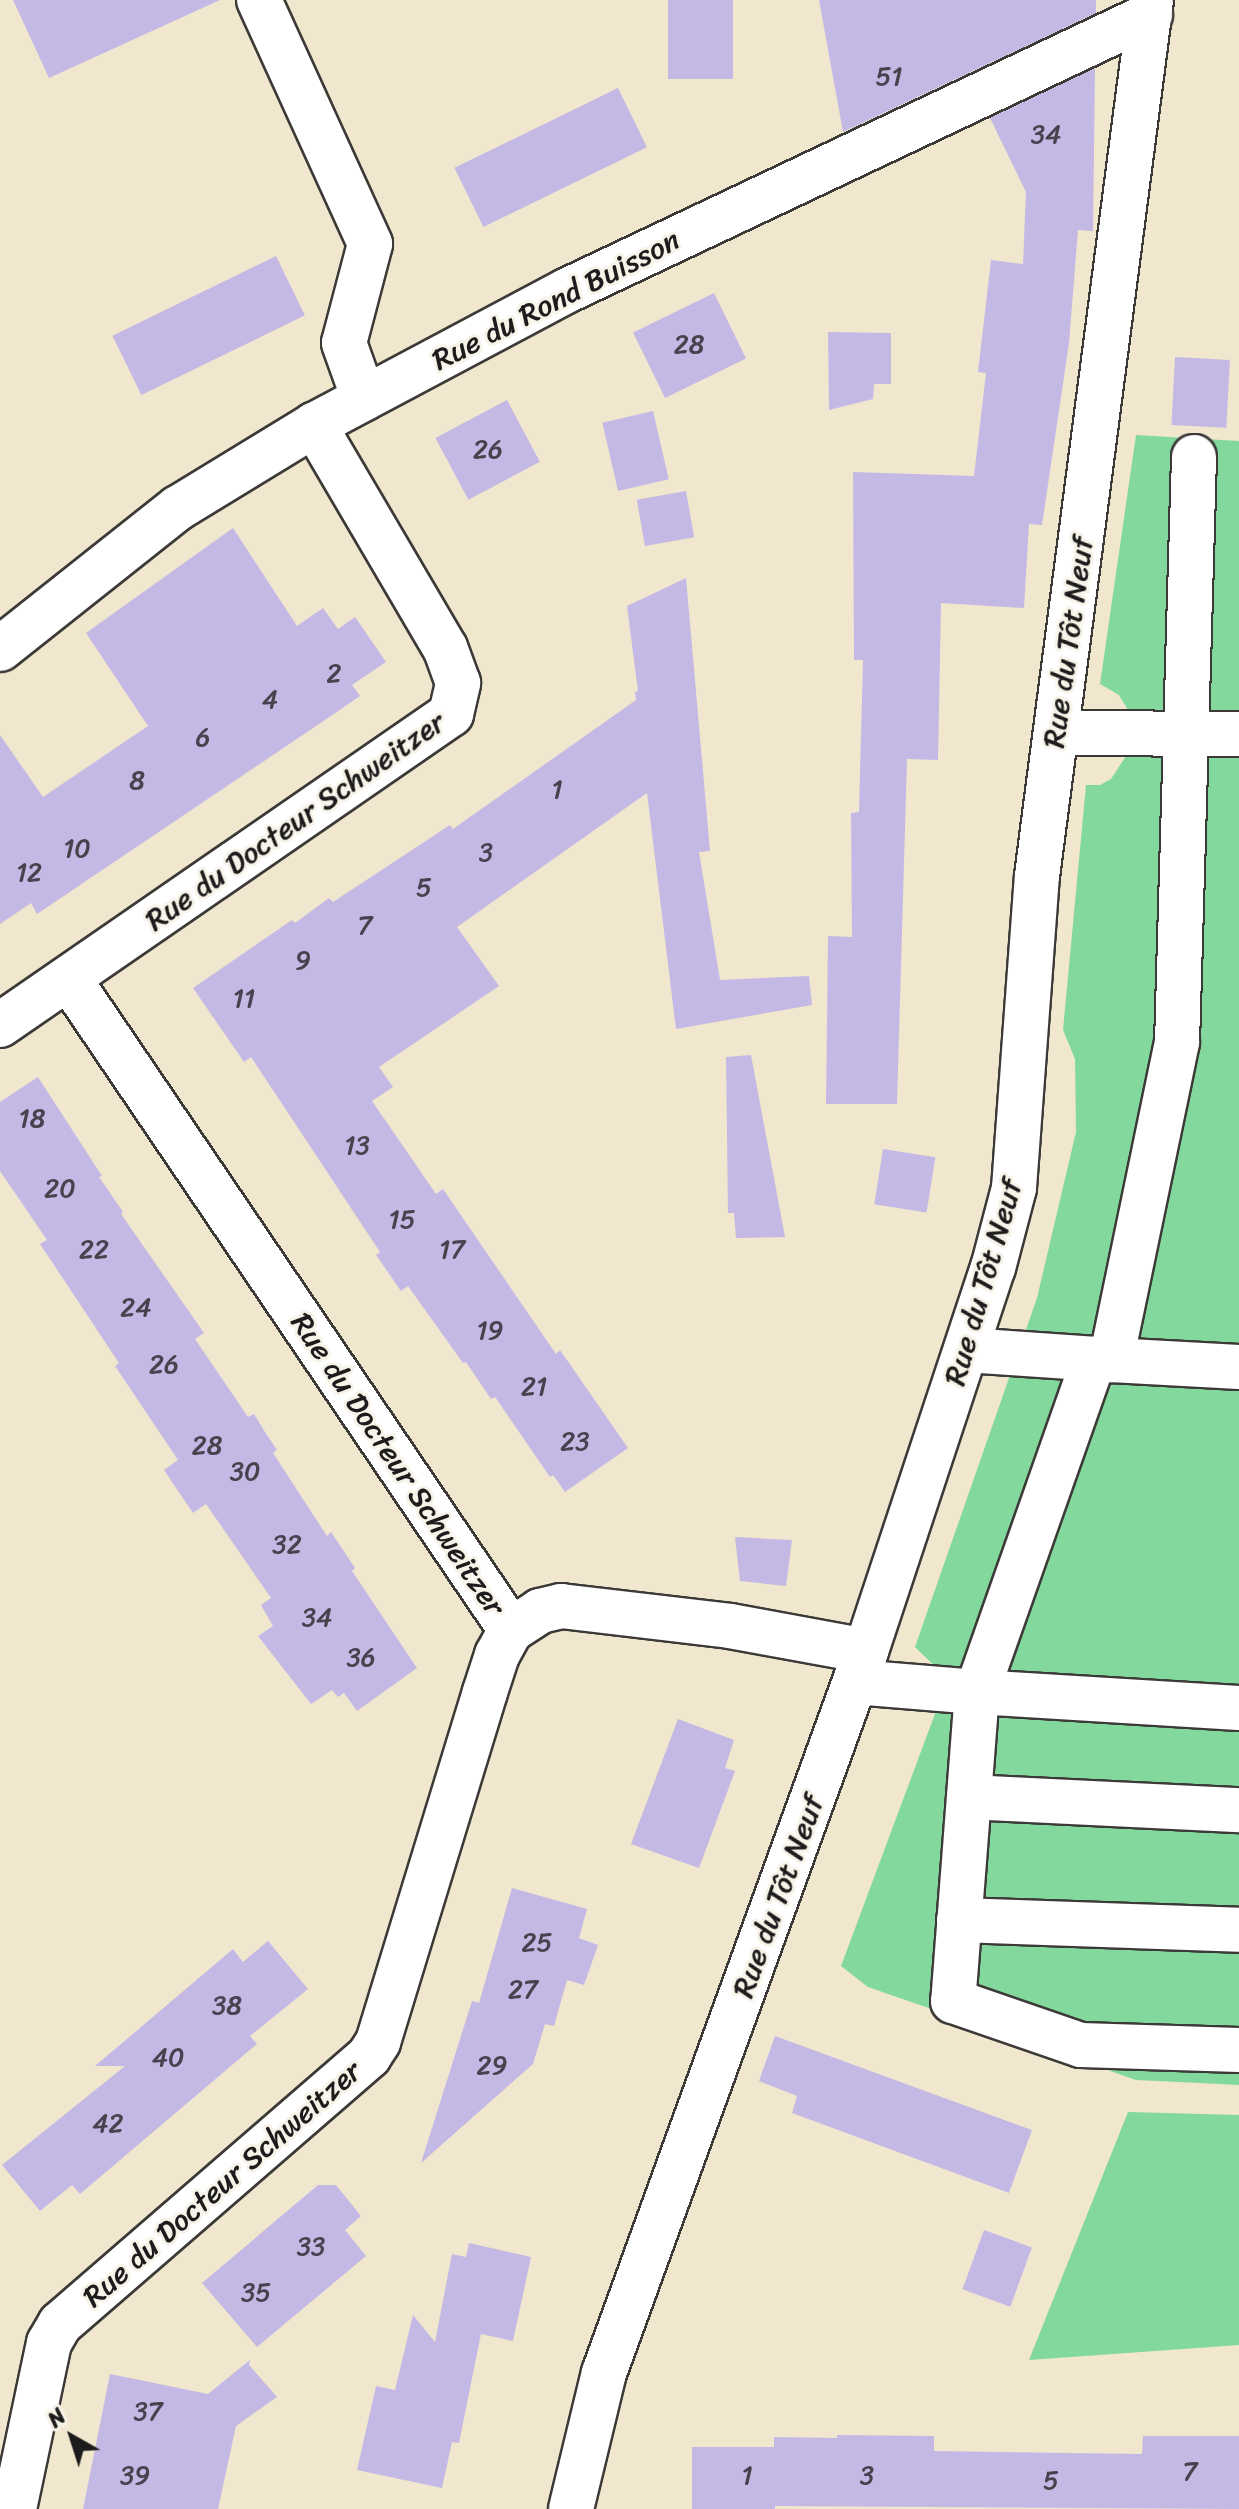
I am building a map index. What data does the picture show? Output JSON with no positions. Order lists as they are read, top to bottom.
{
  "streets": {
    "street": ["Rue du Rond Buisson", "Rue du Tôt Neuf", "Rue du Docteur Schweitzer"]
  },
  "crossings": [
    ["Rue du Rond Buisson", "Rue du Tôt Neuf"],
    ["Rue du Rond Buisson", "Rue du Docteur Schweitzer"],
    ["Rue du Tôt Neuf", "Rue du Docteur Schweitzer"]
  ],
  "house_numbers": [
    "51",
    "34",
    "28",
    "26",
    "2",
    "4",
    "6",
    "8",
    "1",
    "10",
    "3",
    "12",
    "5",
    "7",
    "9",
    "11",
    "18",
    "13",
    "20",
    "15",
    "22",
    "17",
    "24",
    "19",
    "26",
    "21",
    "23",
    "28",
    "30",
    "32",
    "34",
    "36",
    "25",
    "27",
    "38",
    "40",
    "29",
    "42",
    "33",
    "35",
    "37",
    "7",
    "39",
    "1",
    "3",
    "5"
  ],
  "north": "top left"
}
